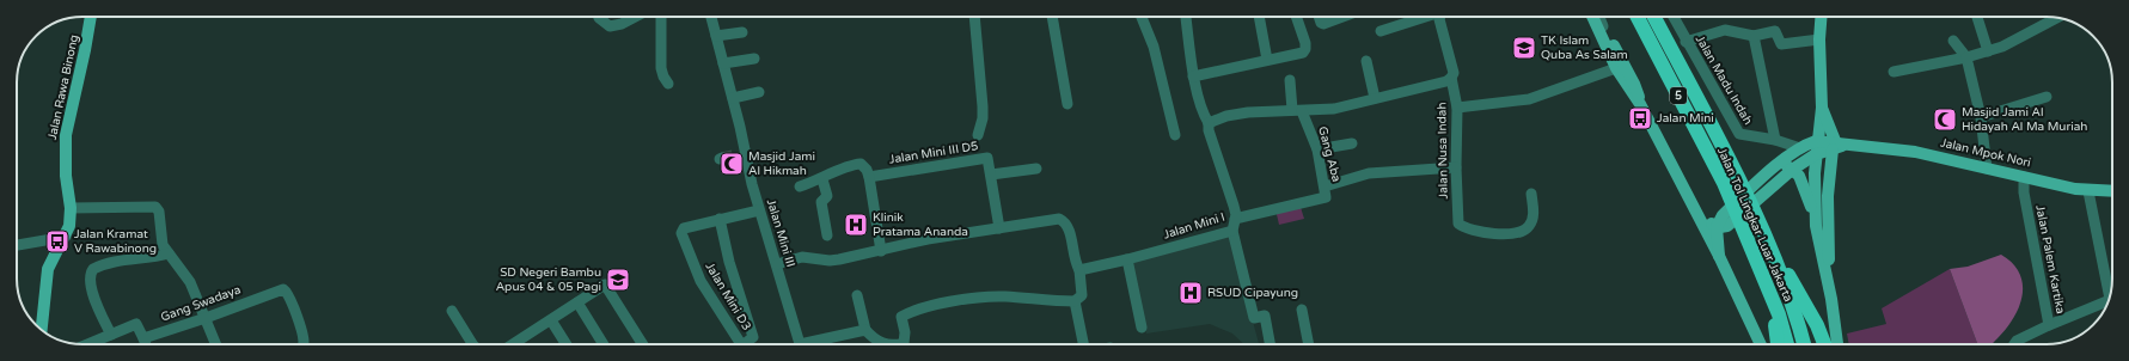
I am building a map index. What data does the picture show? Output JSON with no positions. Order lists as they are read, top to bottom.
{
  "streets": {
    "highway": ["5", "Jalan Tol Lingkar Luar Jakarta"],
    "main road": ["Jalan Rawa Binong", "Jalan Mpok Nori"],
    "street": [
      "Jalan Madu Indah",
      "Jalan Nusa Indah",
      "Jalan Mini III D5",
      "Gang Aba",
      "Jalan Mini I",
      "Jalan Mini III",
      "Jalan Palem Kartika",
      "Jalan Mini D3",
      "Gang Swadaya"
    ]
  },
  "crossings": [
    ["Jalan Madu Indah", "Jalan Mpok Nori"],
    ["Jalan Mpok Nori", "Jalan Palem Kartika"],
    ["Gang Aba", "Jalan Mini I"],
    ["Jalan Mini III", "Jalan Mini D3"]
  ],
  "places": {
    "school or university": ["TK Islam Quba As Salam", "SD Negeri Bambu Apus 04 & 05 Pagi"],
    "bus stop": ["Jalan Mini", "Jalan Kramat V Rawabinong"],
    "mosque": ["Masjid Jami Al Hidayah Al Ma Muriah", "Masjid Jami Al Hikmah"],
    "hospital": ["Klinik Pratama Ananda", "RSUD Cipayung"]
  }
}
